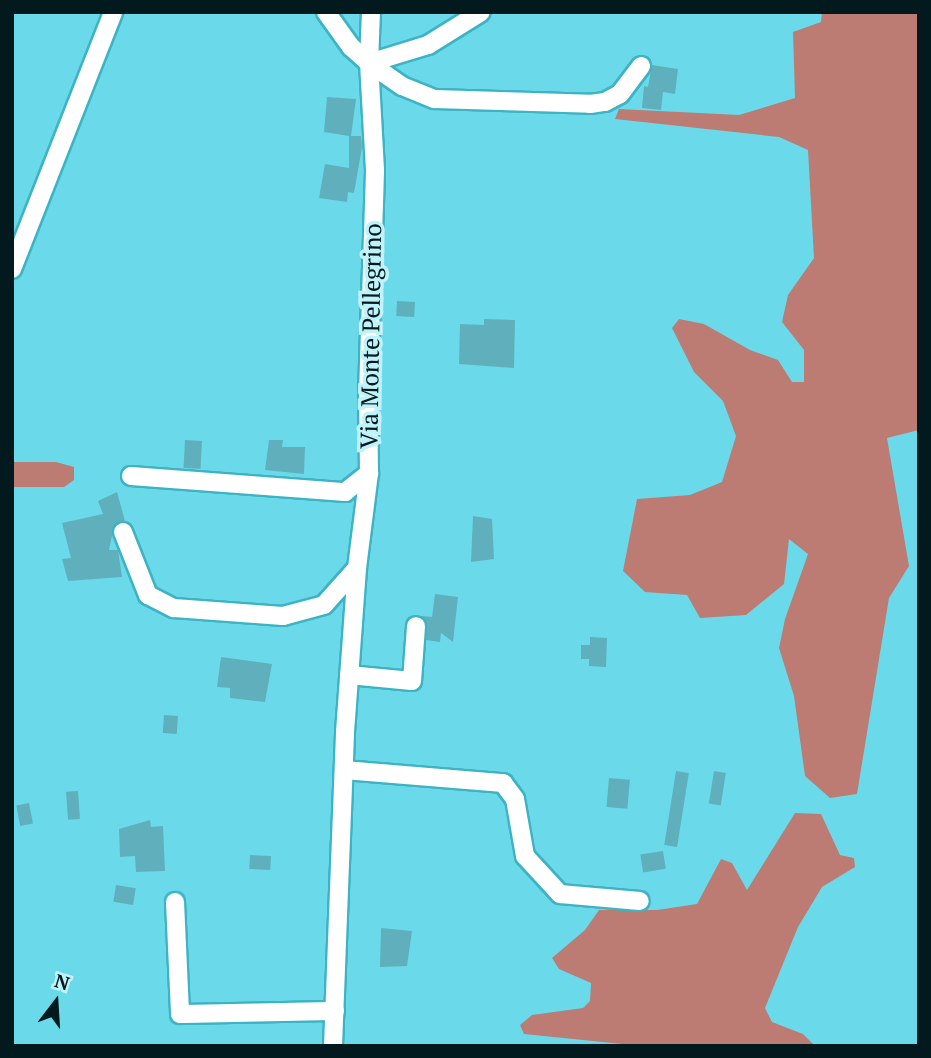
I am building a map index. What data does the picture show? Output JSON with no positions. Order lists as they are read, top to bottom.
{
  "streets": {
    "street": ["Via Monte Pellegrino"]
  },
  "north": "top"
}
